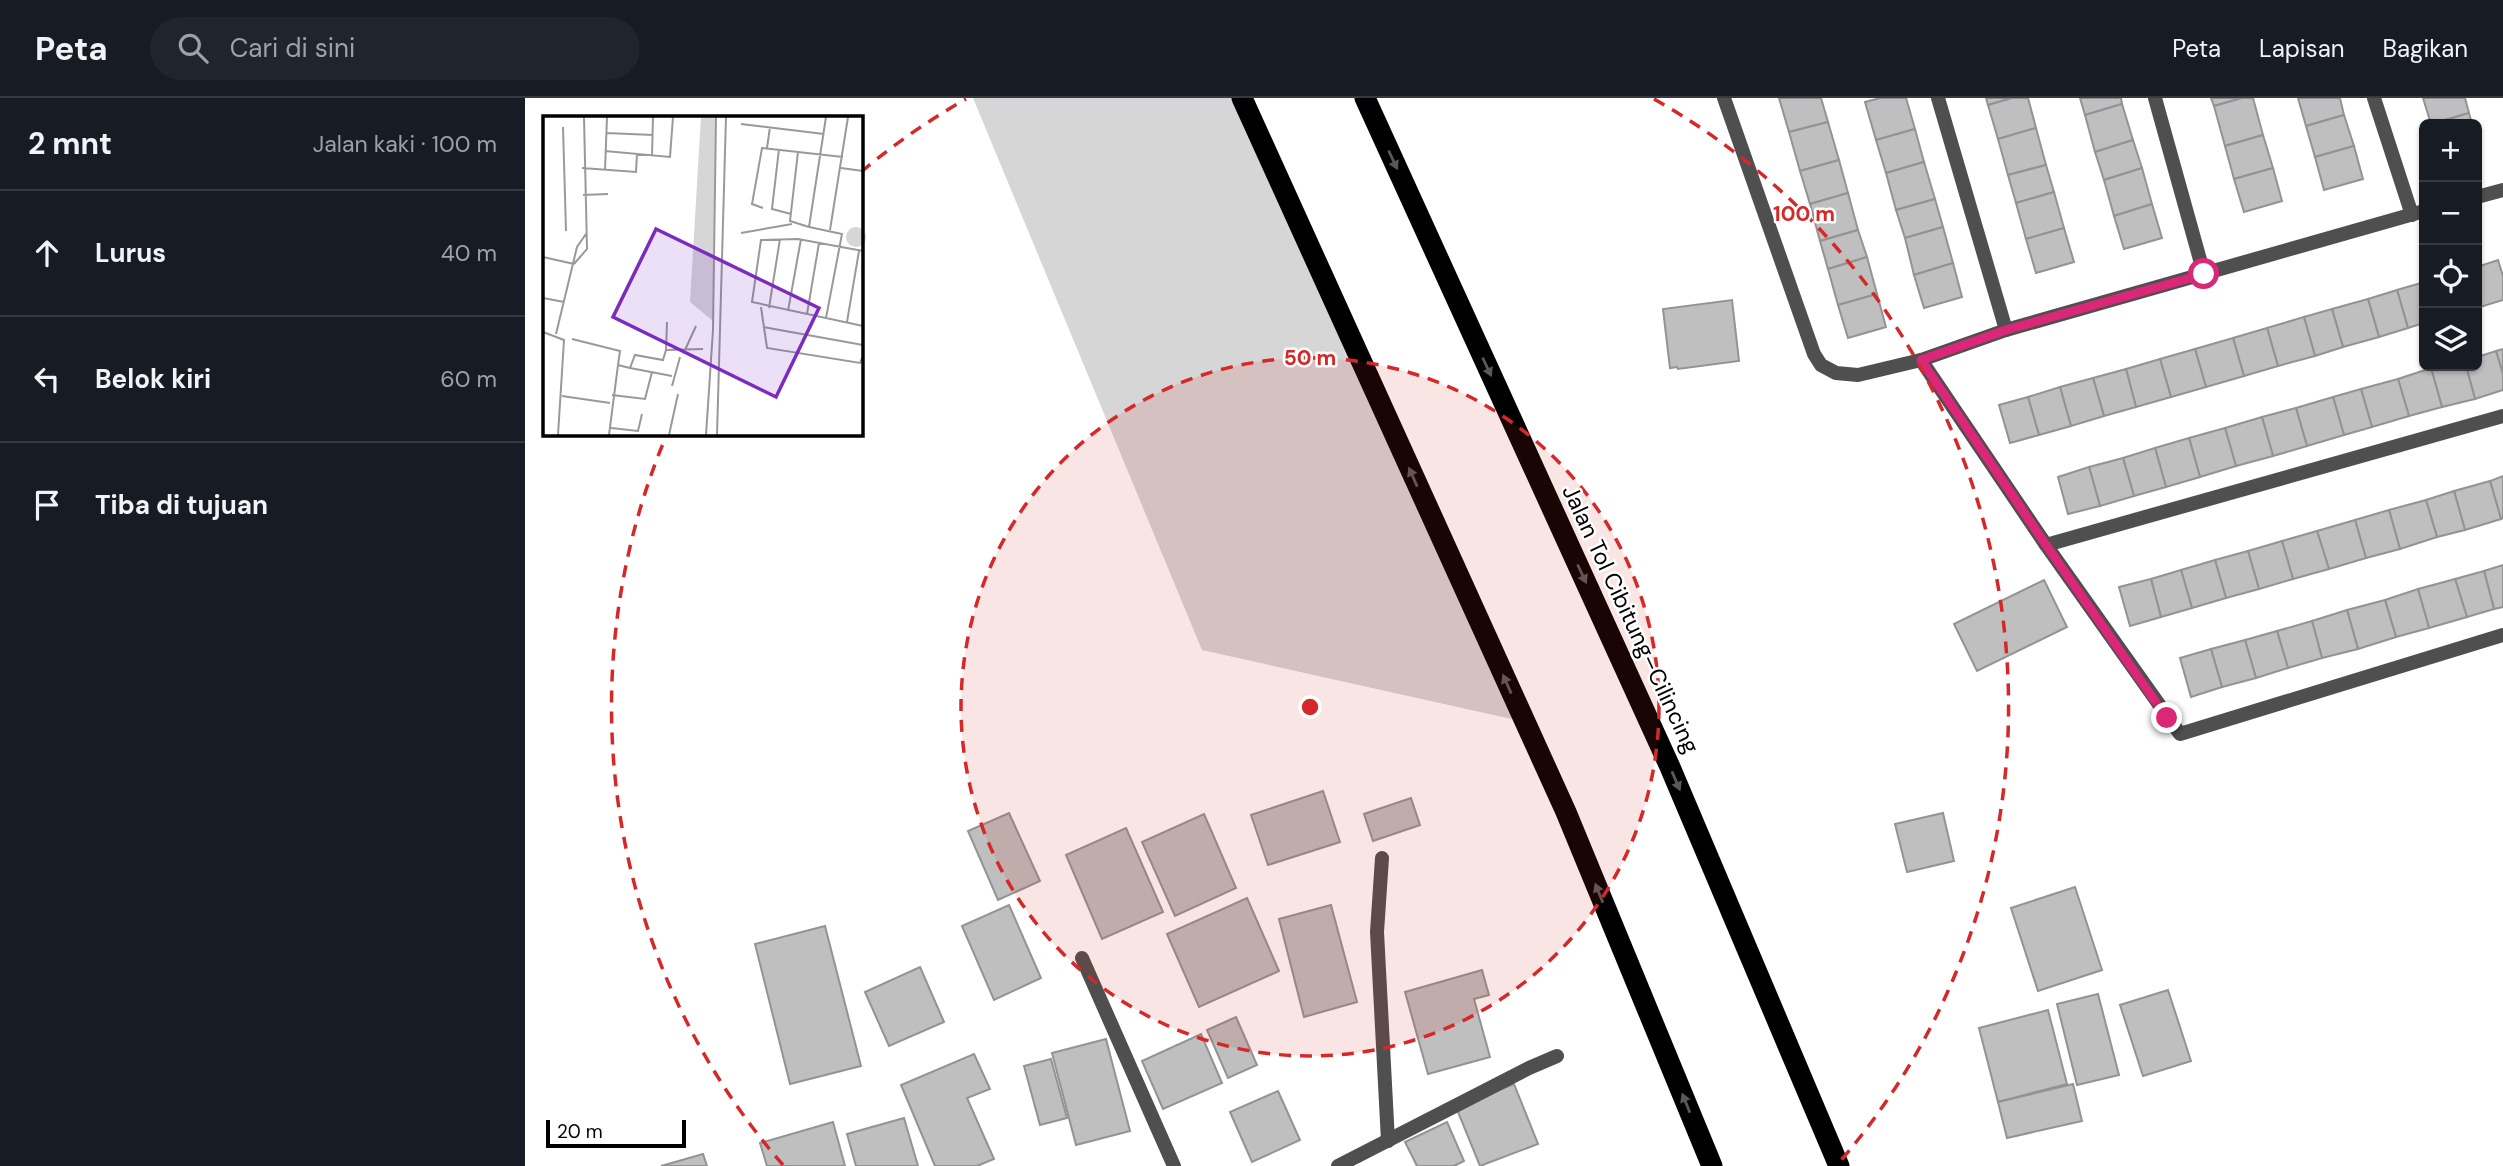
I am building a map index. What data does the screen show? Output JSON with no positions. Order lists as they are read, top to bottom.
{
  "streets": {
    "highway": ["Jalan Tol Cibitung–Cilincing"]
  },
  "scale_bar": "20 m",
  "page": {
    "header": "Peta",
    "search": "Cari di sini",
    "nav": ["Peta", "Lapisan", "Bagikan"],
    "heading": ["2 mnt", "Jalan kaki · 100 m"],
    "map_buttons": ["+", "−"],
    "list": [
      ["Lurus", "40 m"],
      ["Belok kiri", "60 m"],
      "Tiba di tujuan"
    ],
    "scale": "20 m"
  },
  "rings": ["100 m", "50 m"]
}
